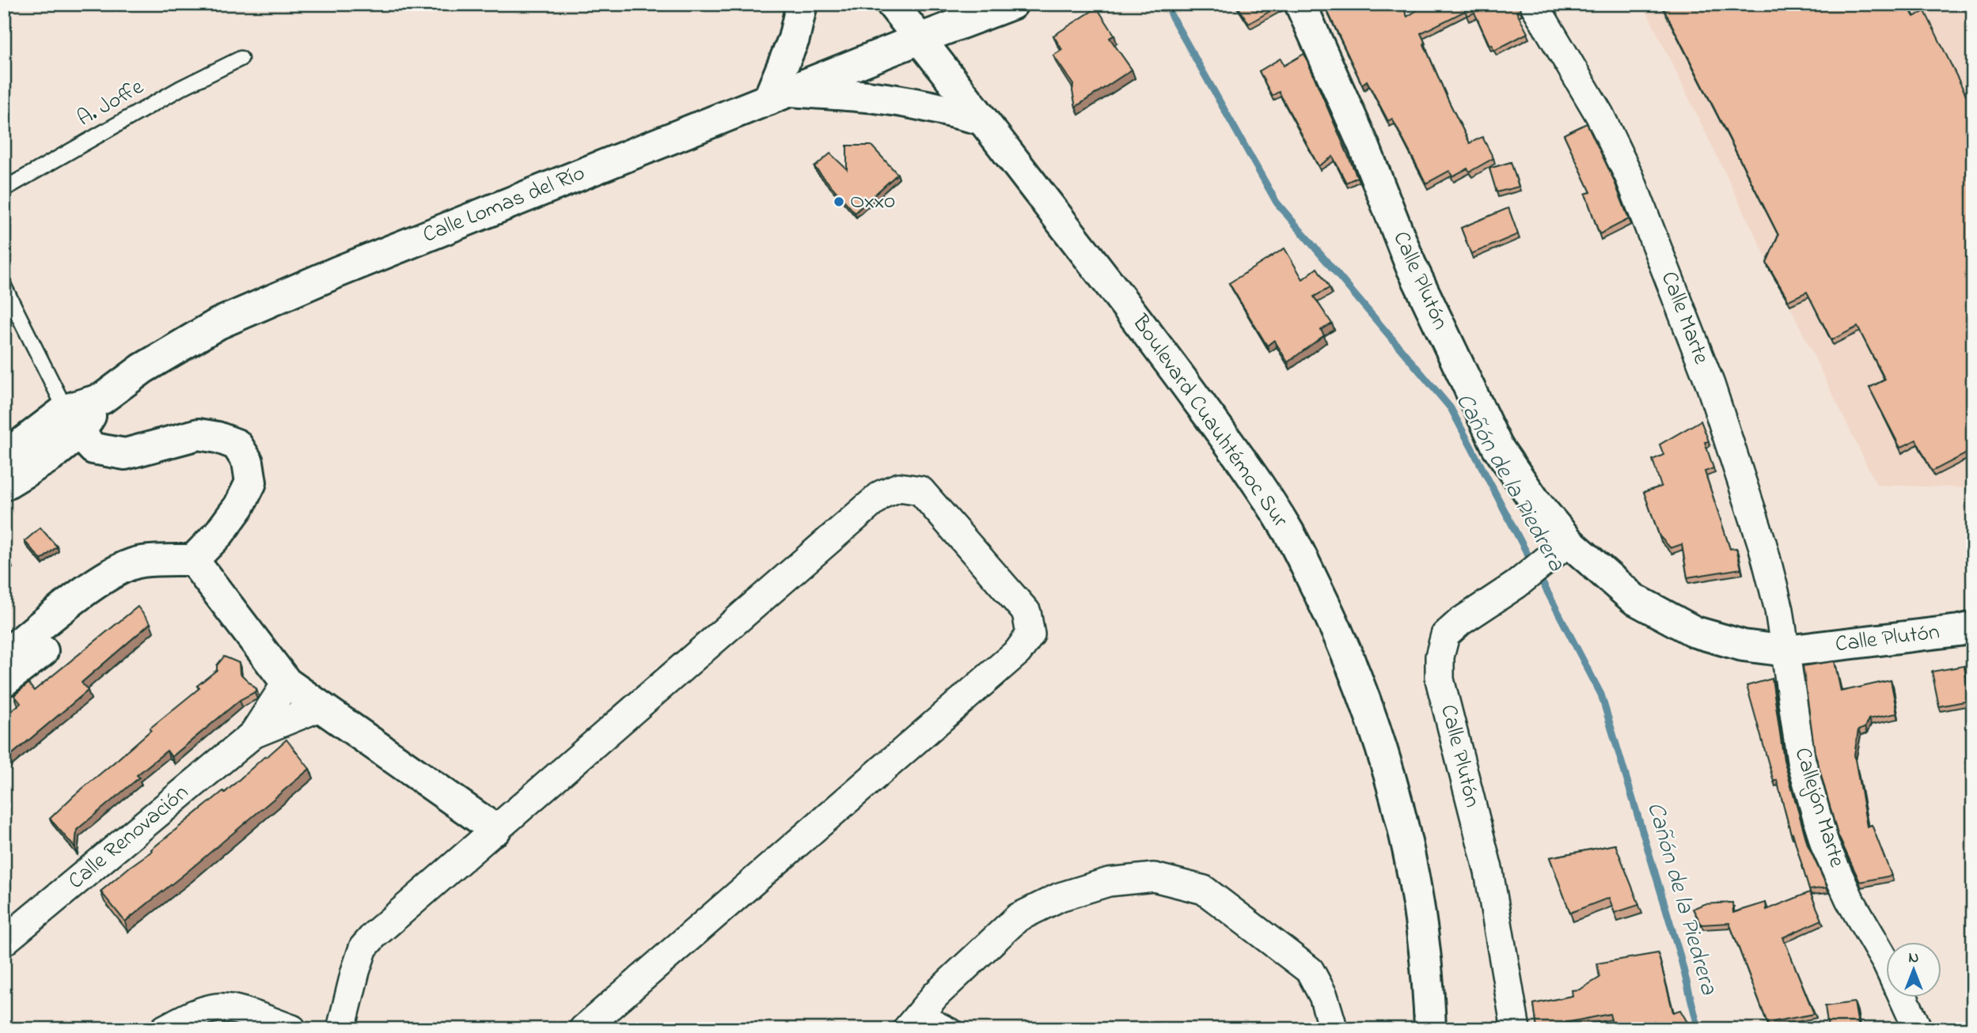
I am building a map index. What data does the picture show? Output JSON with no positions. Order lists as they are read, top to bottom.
{
  "streets": {
    "street": [
      "Calle Lomas del Río",
      "Calle Plutón",
      "Calle Marte",
      "Boulevard Cuauhtémoc Sur",
      "Callejón Marte",
      "Calle Renovación"
    ],
    "lane": ["A. Joffe"]
  },
  "crossings": [
    ["Calle Lomas del Río", "Boulevard Cuauhtémoc Sur"],
    ["Calle Plutón", "Calle Marte"],
    ["Calle Plutón", "Callejón Marte"],
    ["Calle Marte", "Callejón Marte"]
  ],
  "water": ["Cañón de la Piedrera"],
  "places": ["Oxxo"],
  "north": "top"
}
